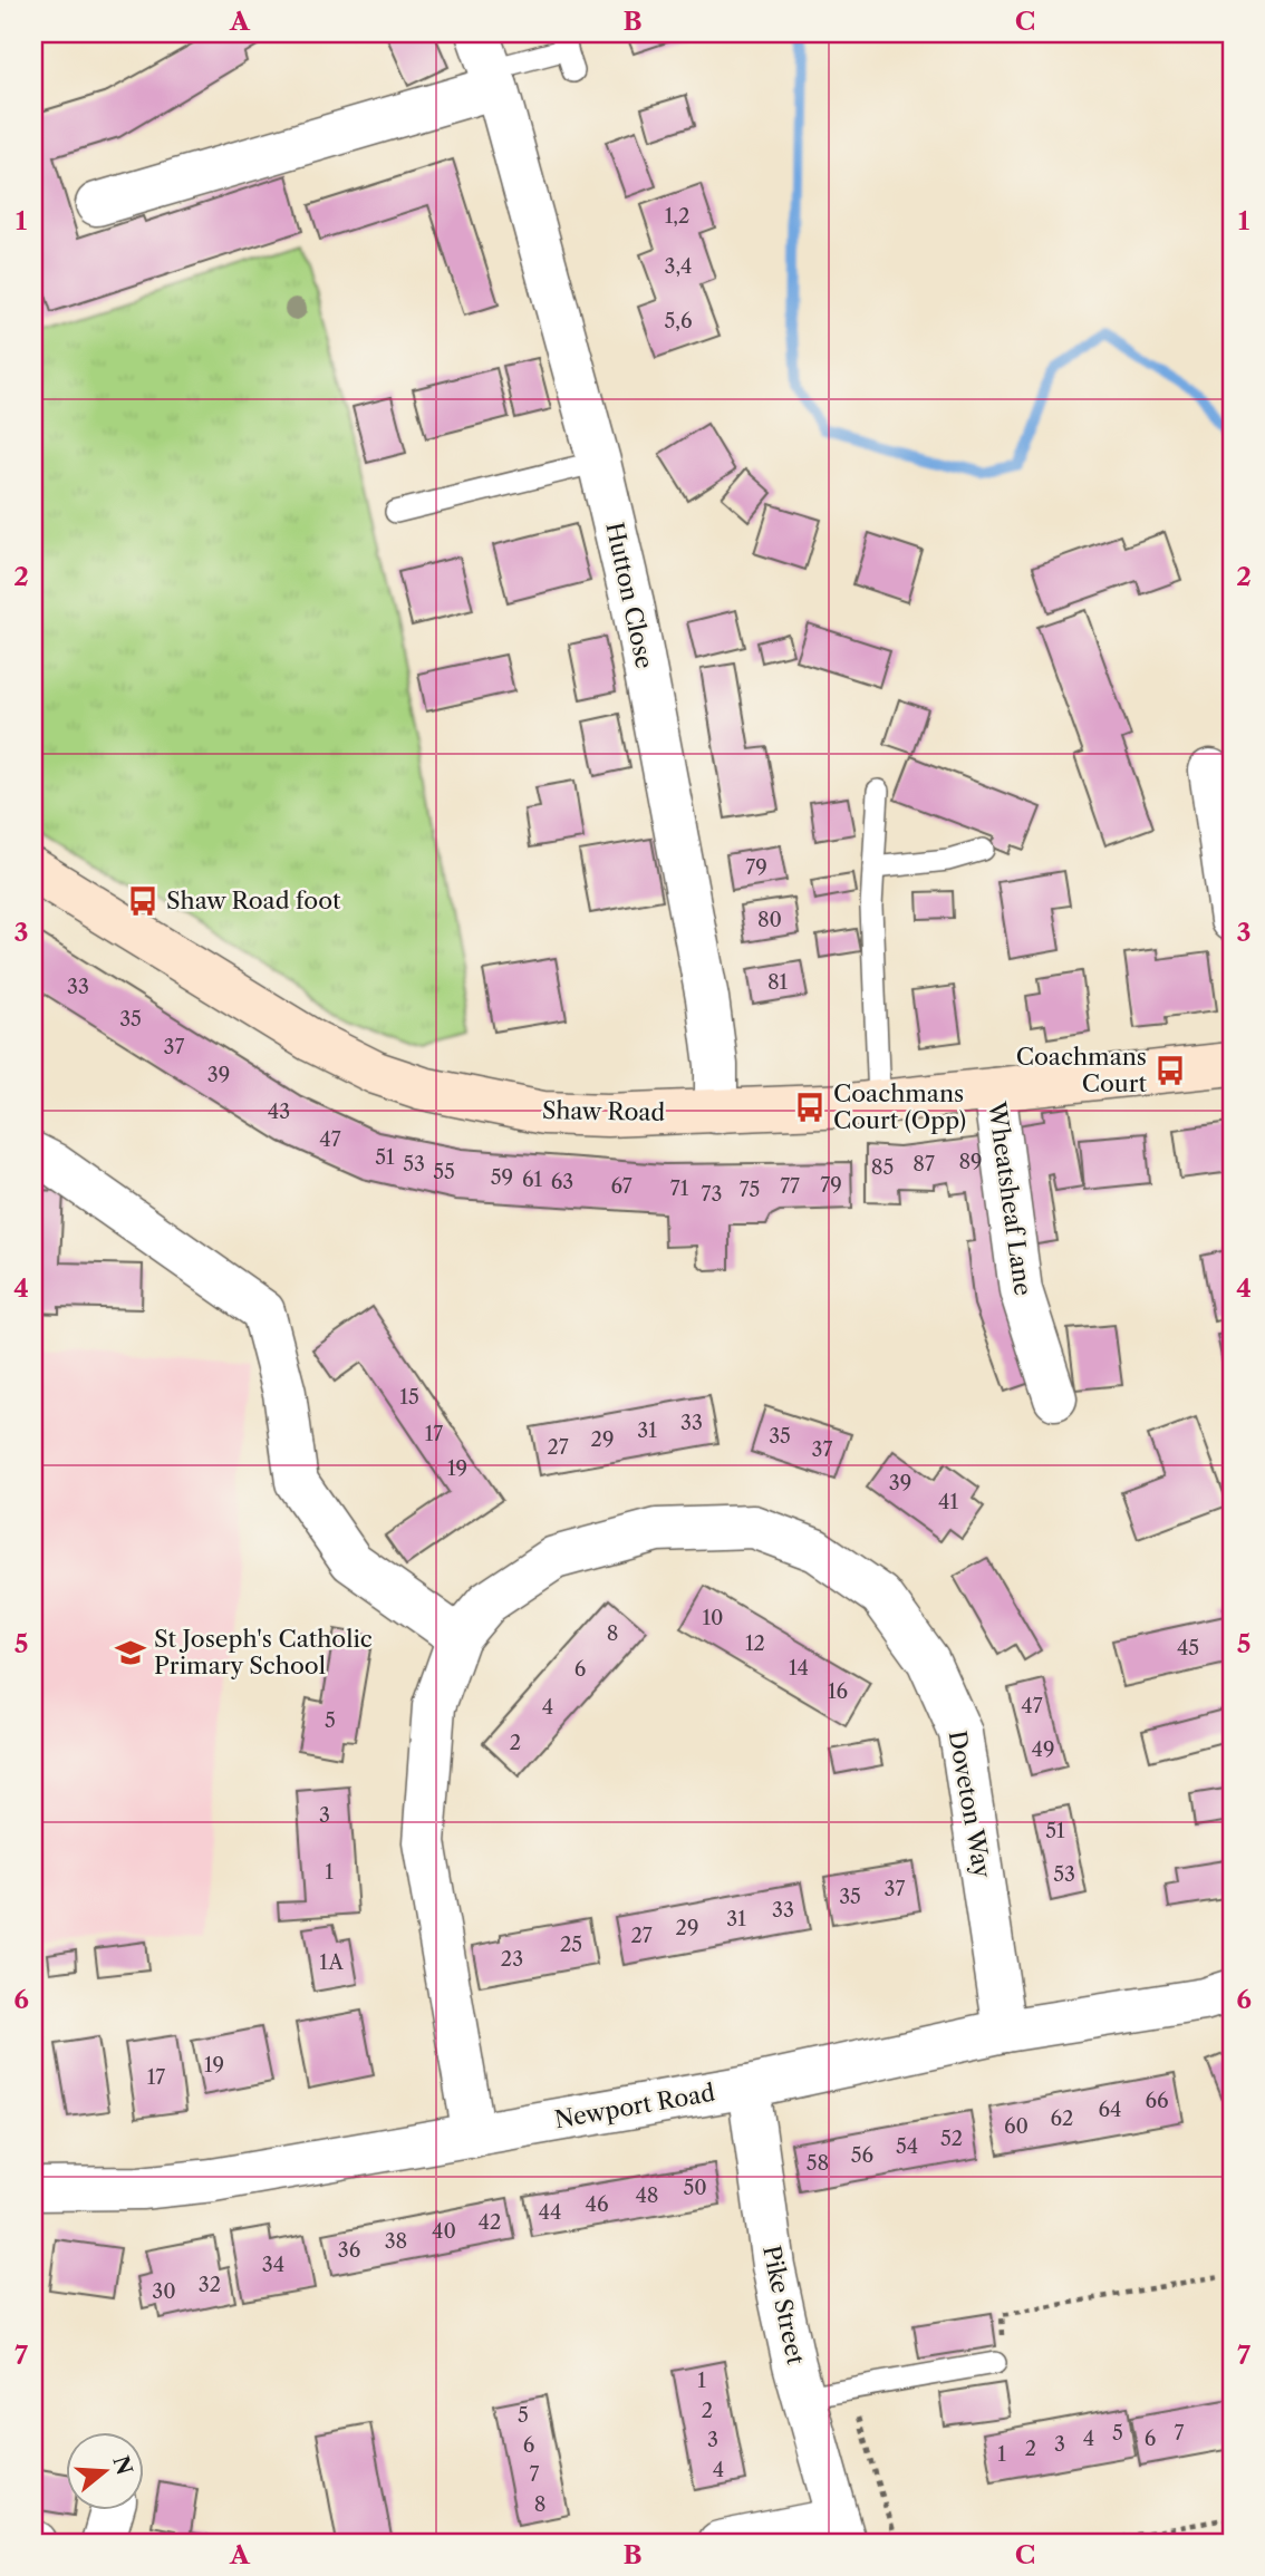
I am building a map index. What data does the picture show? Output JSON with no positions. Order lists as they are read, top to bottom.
{
  "streets": {
    "main road": ["Shaw Road"],
    "street": [
      "Hutton Close",
      "Wheatsheaf Lane",
      "Doveton Way",
      "Newport Road",
      "Pike Street"
    ]
  },
  "crossings": [
    ["Hutton Close", "Shaw Road"],
    ["Shaw Road", "Wheatsheaf Lane"],
    ["Doveton Way", "Newport Road"],
    ["Newport Road", "Pike Street"]
  ],
  "places": {
    "bus stop": ["Shaw Road foot", "Coachmans Court", "Coachmans Court (Opp)"],
    "school or university": ["St Joseph's Catholic Primary School"]
  },
  "house_numbers": [
    "1,2",
    "3,4",
    "5,6",
    "79",
    "80",
    "81",
    "33",
    "35",
    "37",
    "39",
    "43",
    "47",
    "51",
    "89",
    "53",
    "87",
    "85",
    "55",
    "59",
    "61",
    "63",
    "79",
    "67",
    "77",
    "71",
    "75",
    "73",
    "15",
    "33",
    "31",
    "17",
    "35",
    "29",
    "27",
    "37",
    "19",
    "39",
    "41",
    "10",
    "8",
    "12",
    "45",
    "14",
    "6",
    "16",
    "47",
    "4",
    "5",
    "2",
    "49",
    "3",
    "51",
    "1",
    "53",
    "37",
    "35",
    "33",
    "31",
    "29",
    "27",
    "25",
    "23",
    "1A",
    "19",
    "17",
    "66",
    "64",
    "62",
    "60",
    "52",
    "54",
    "56",
    "58",
    "50",
    "48",
    "46",
    "44",
    "42",
    "40",
    "38",
    "36",
    "34",
    "32",
    "30",
    "1",
    "2",
    "5",
    "5",
    "7",
    "4",
    "6",
    "3",
    "3",
    "6",
    "2",
    "1",
    "4",
    "7",
    "8"
  ],
  "north": "right",
  "grid": {
    "columns": ["A", "B", "C"],
    "rows": [
      "1",
      "2",
      "3",
      "4",
      "5",
      "6",
      "7"
    ]
  }
}
